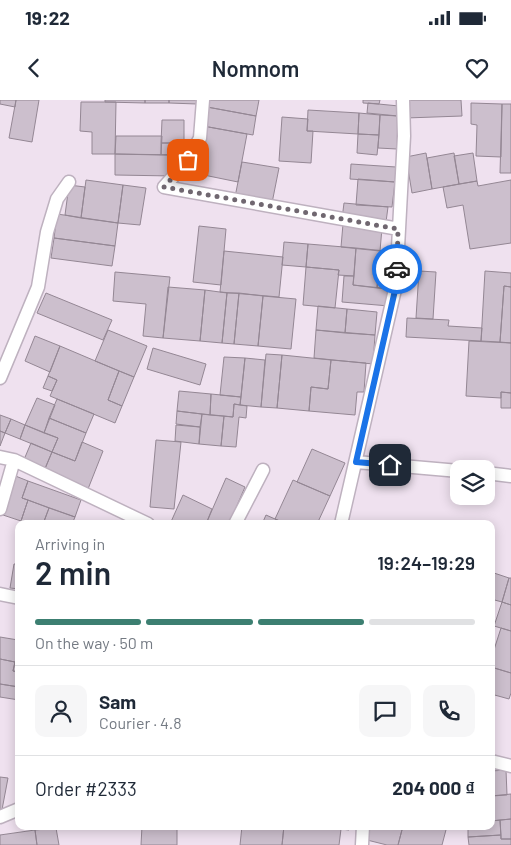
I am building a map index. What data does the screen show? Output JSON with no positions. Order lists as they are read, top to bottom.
{
  "page": {
    "status": "19:22",
    "header": "Nomnom",
    "heading": ["2 min", "Arriving in", "19:24–19:29"],
    "panel": [
      "Sam",
      "Courier · 4.8",
      "Order #2333",
      "204 000 ₫"
    ],
    "bar": "On the way · 50 m"
  }
}
